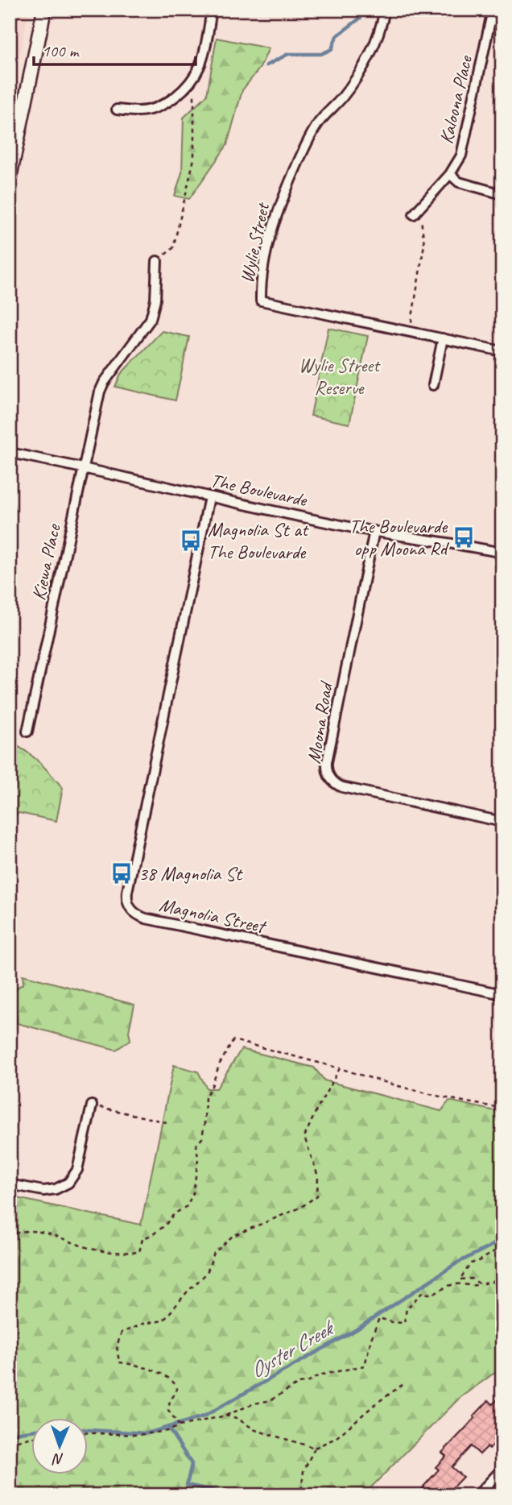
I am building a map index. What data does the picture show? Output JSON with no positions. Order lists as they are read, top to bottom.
{
  "streets": {
    "street": [
      "Kaloona Place",
      "Wylie Street",
      "The Boulevarde",
      "Kiewa Place",
      "Moona Road",
      "Magnolia Street"
    ]
  },
  "crossings": [
    ["The Boulevarde", "Kiewa Place"],
    ["The Boulevarde", "Moona Road"],
    ["The Boulevarde", "Magnolia Street"]
  ],
  "water": ["Oyster Creek"],
  "parks": ["Wylie Street Reserve"],
  "places": {
    "bus stop": ["The Boulevarde opp Moona Rd", "Magnolia St at The Boulevarde", "38 Magnolia St"]
  },
  "scale_bar": "100 m",
  "north": "bottom"
}
